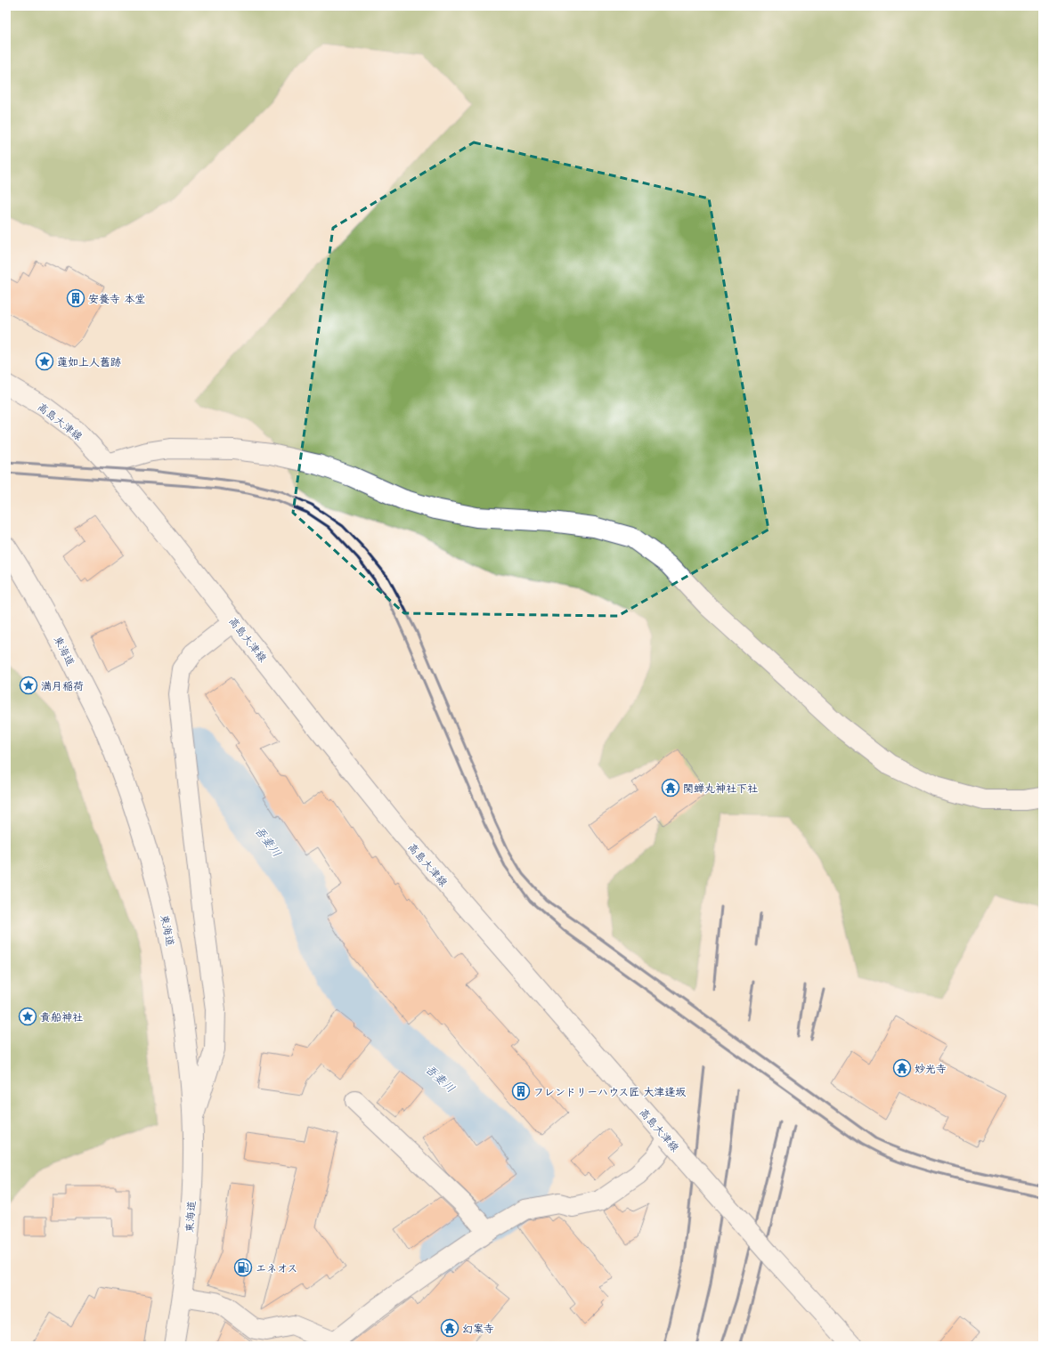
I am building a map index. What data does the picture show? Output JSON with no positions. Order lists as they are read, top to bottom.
{
  "streets": {
    "main road": ["高島大津線", "東海道"]
  },
  "water": ["吾妻川"],
  "places": {
    "building": ["安養寺 本堂", "フレンドリーハウス匠 大津逢坂"],
    "place": ["蓮如上人舊跡", "満月稲荷", "貴船神社"],
    "temple": ["関蝉丸神社下社", "妙光寺", "幻案寺"],
    "fuel station": ["エネオス"]
  }
}
